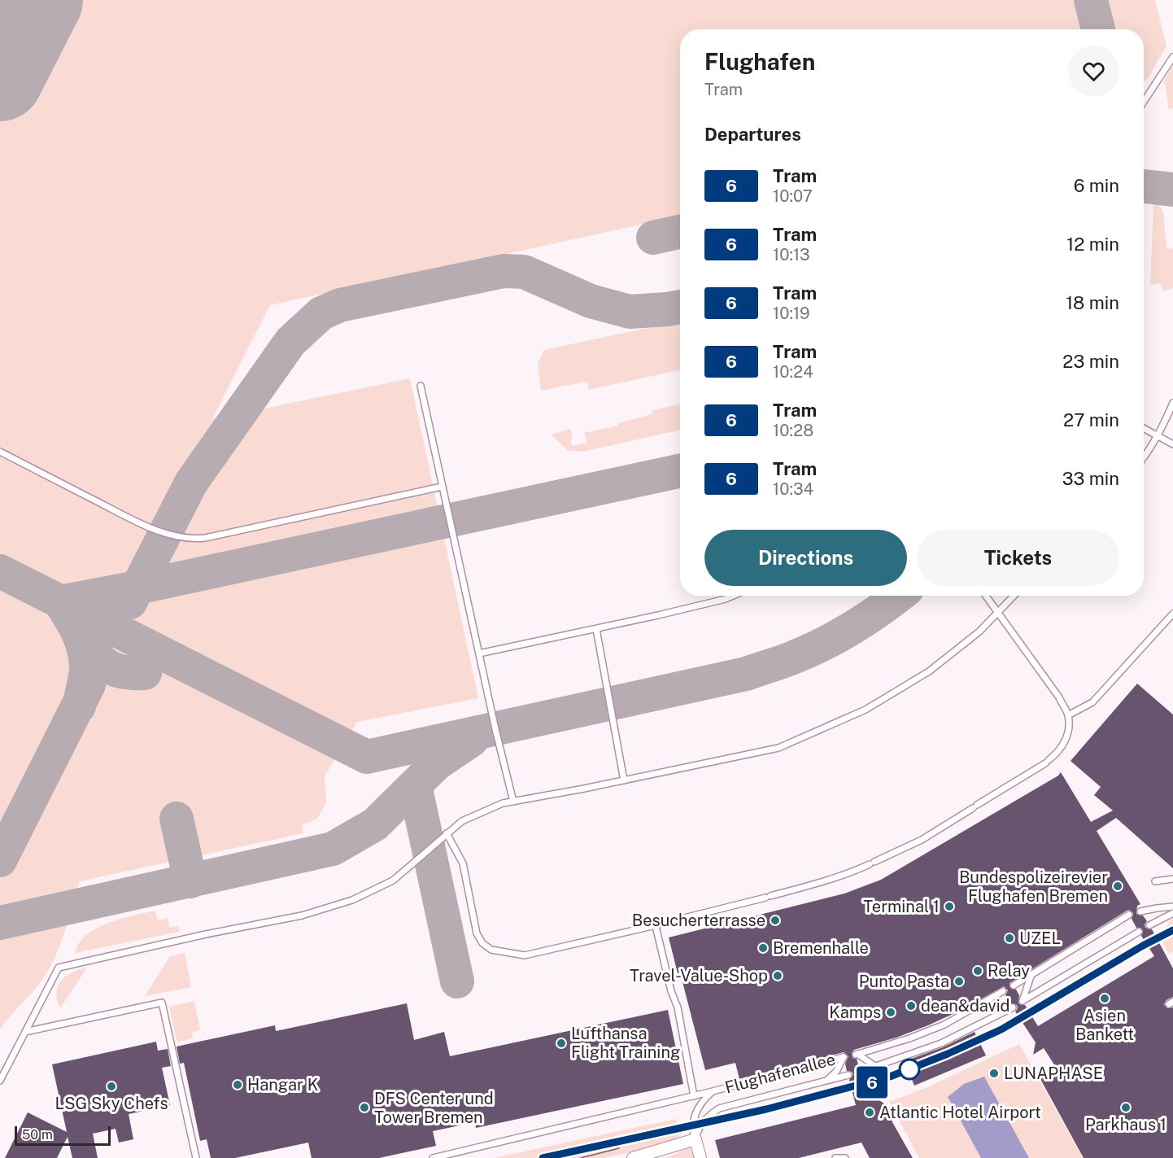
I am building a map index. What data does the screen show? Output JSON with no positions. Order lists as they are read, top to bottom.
{
  "streets": {
    "lane": ["Flughafenallee"]
  },
  "places": [
    "Bundespolizeirevier Flughafen Bremen",
    "Terminal 1",
    "Besucherterrasse",
    "UZEL",
    "Bremenhalle",
    "Relay",
    "Travel-Value-Shop",
    "Punto Pasta",
    "Asien Bankett",
    "dean&david",
    "Kamps",
    "Lufthansa Flight Training",
    "LUNAPHASE",
    "Hangar K",
    "LSG Sky Chefs",
    "DFS Center und Tower Bremen",
    "Parkhaus 1",
    "Atlantic Hotel Airport"
  ],
  "lines": ["tram line 6"],
  "scale_bar": "50 m",
  "page": {
    "on_map": "6",
    "heading": [
      ["Flughafen", "Tram"],
      "Departures"
    ],
    "list": [
      {
        "mark": "6",
        "name": "Tram",
        "note": "10:07",
        "value": "6 min"
      },
      {
        "mark": "6",
        "name": "Tram",
        "note": "10:13",
        "value": "12 min"
      },
      {
        "mark": "6",
        "name": "Tram",
        "note": "10:19",
        "value": "18 min"
      },
      {
        "mark": "6",
        "name": "Tram",
        "note": "10:24",
        "value": "23 min"
      },
      {
        "mark": "6",
        "name": "Tram",
        "note": "10:28",
        "value": "27 min"
      },
      {
        "mark": "6",
        "name": "Tram",
        "note": "10:34",
        "value": "33 min"
      }
    ],
    "buttons": ["Directions", "Tickets"],
    "scale": "50 m"
  }
}
